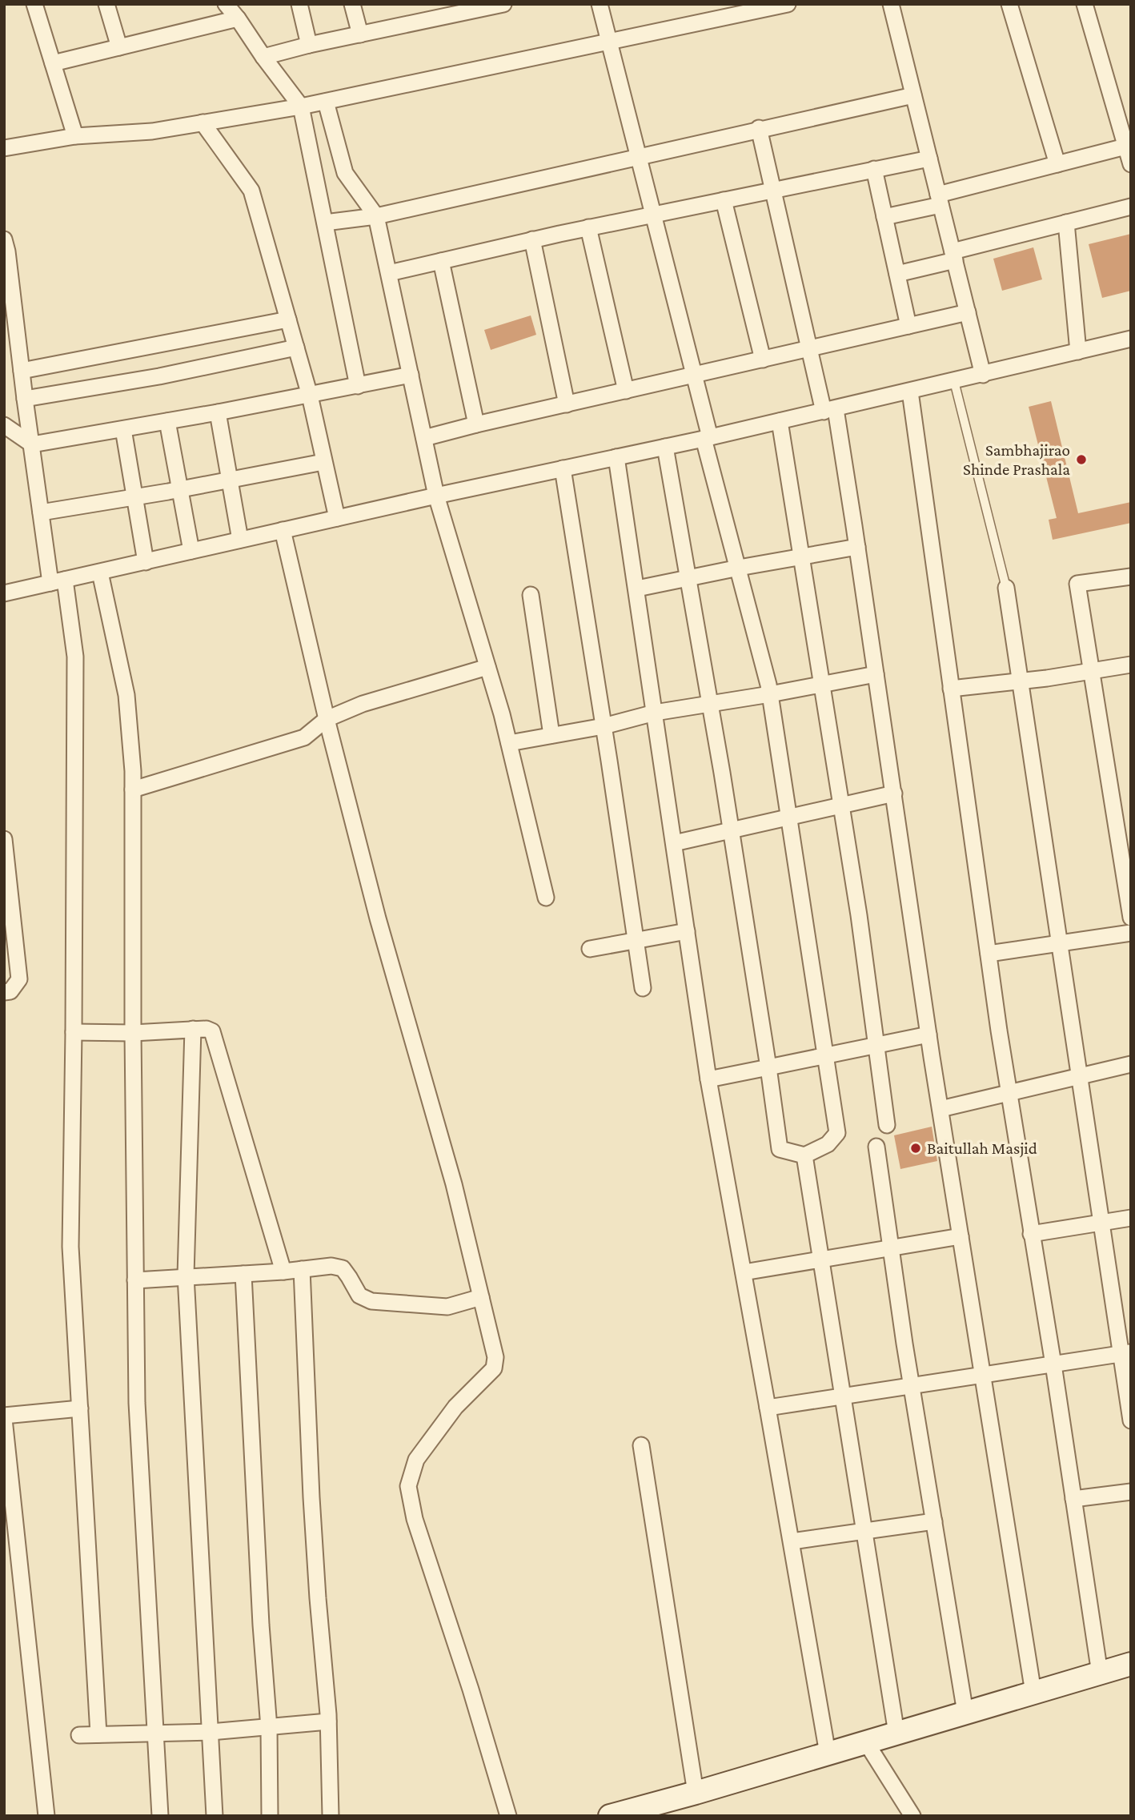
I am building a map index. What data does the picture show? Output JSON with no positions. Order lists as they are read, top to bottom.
{
  "places": ["Sambhajirao Shinde Prashala", "Baitullah Masjid"]
}
